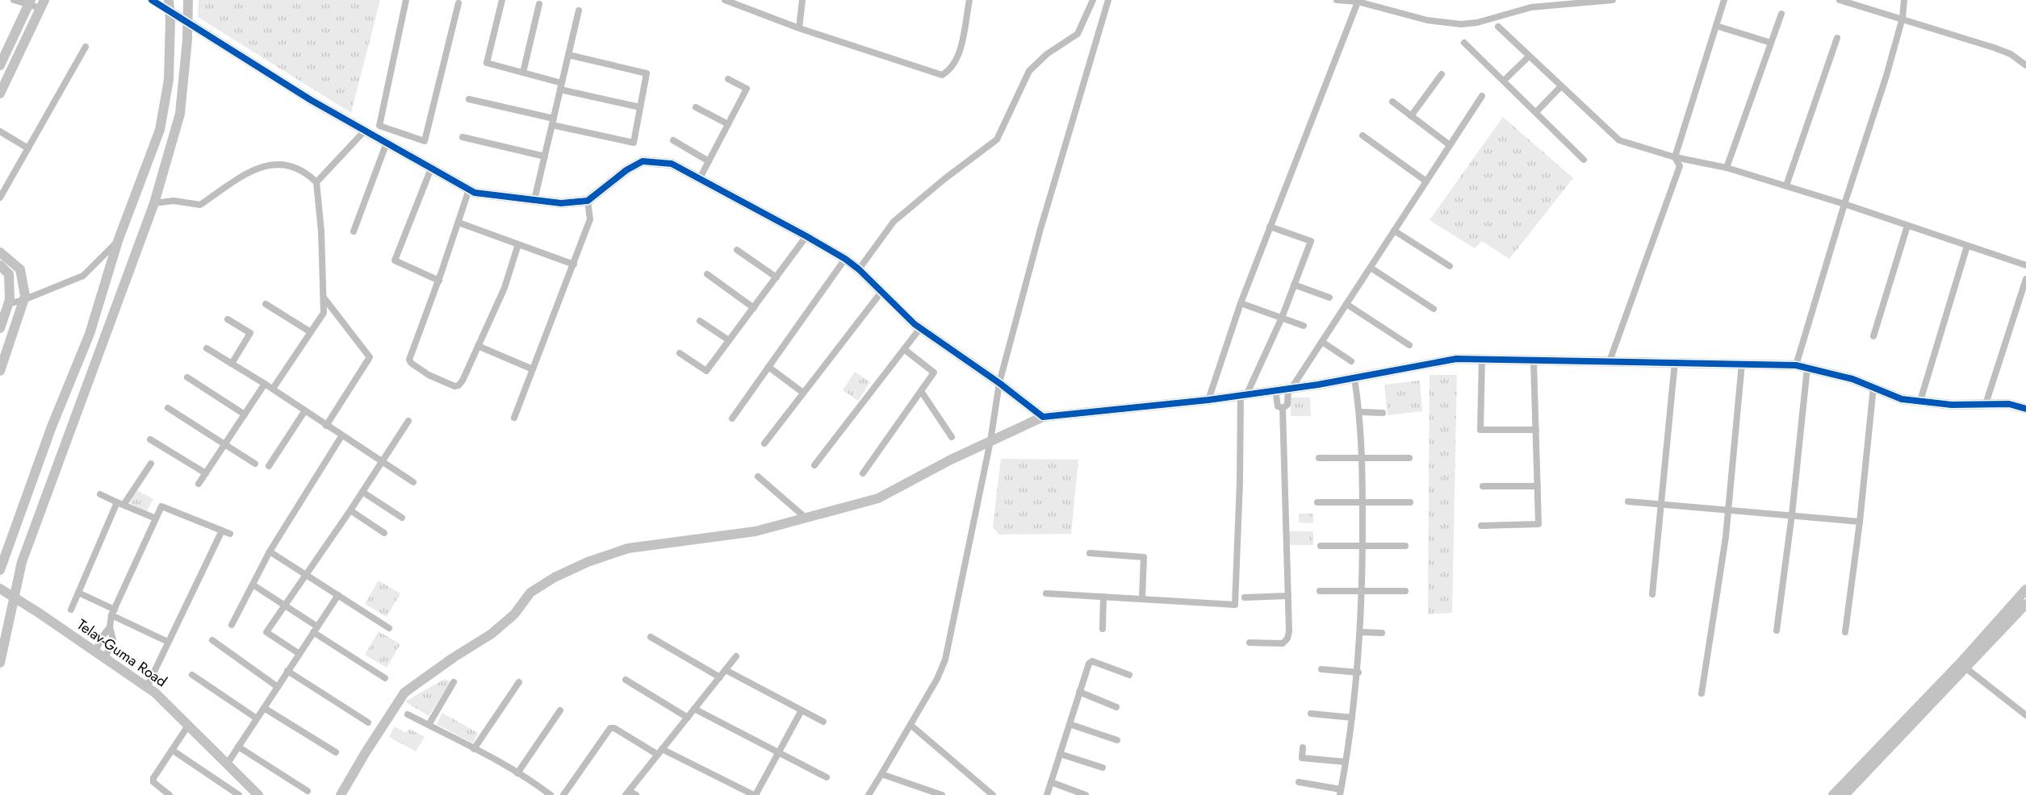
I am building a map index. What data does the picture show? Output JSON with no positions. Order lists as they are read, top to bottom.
{
  "streets": {
    "street": ["Telav-Guma Road"]
  }
}
